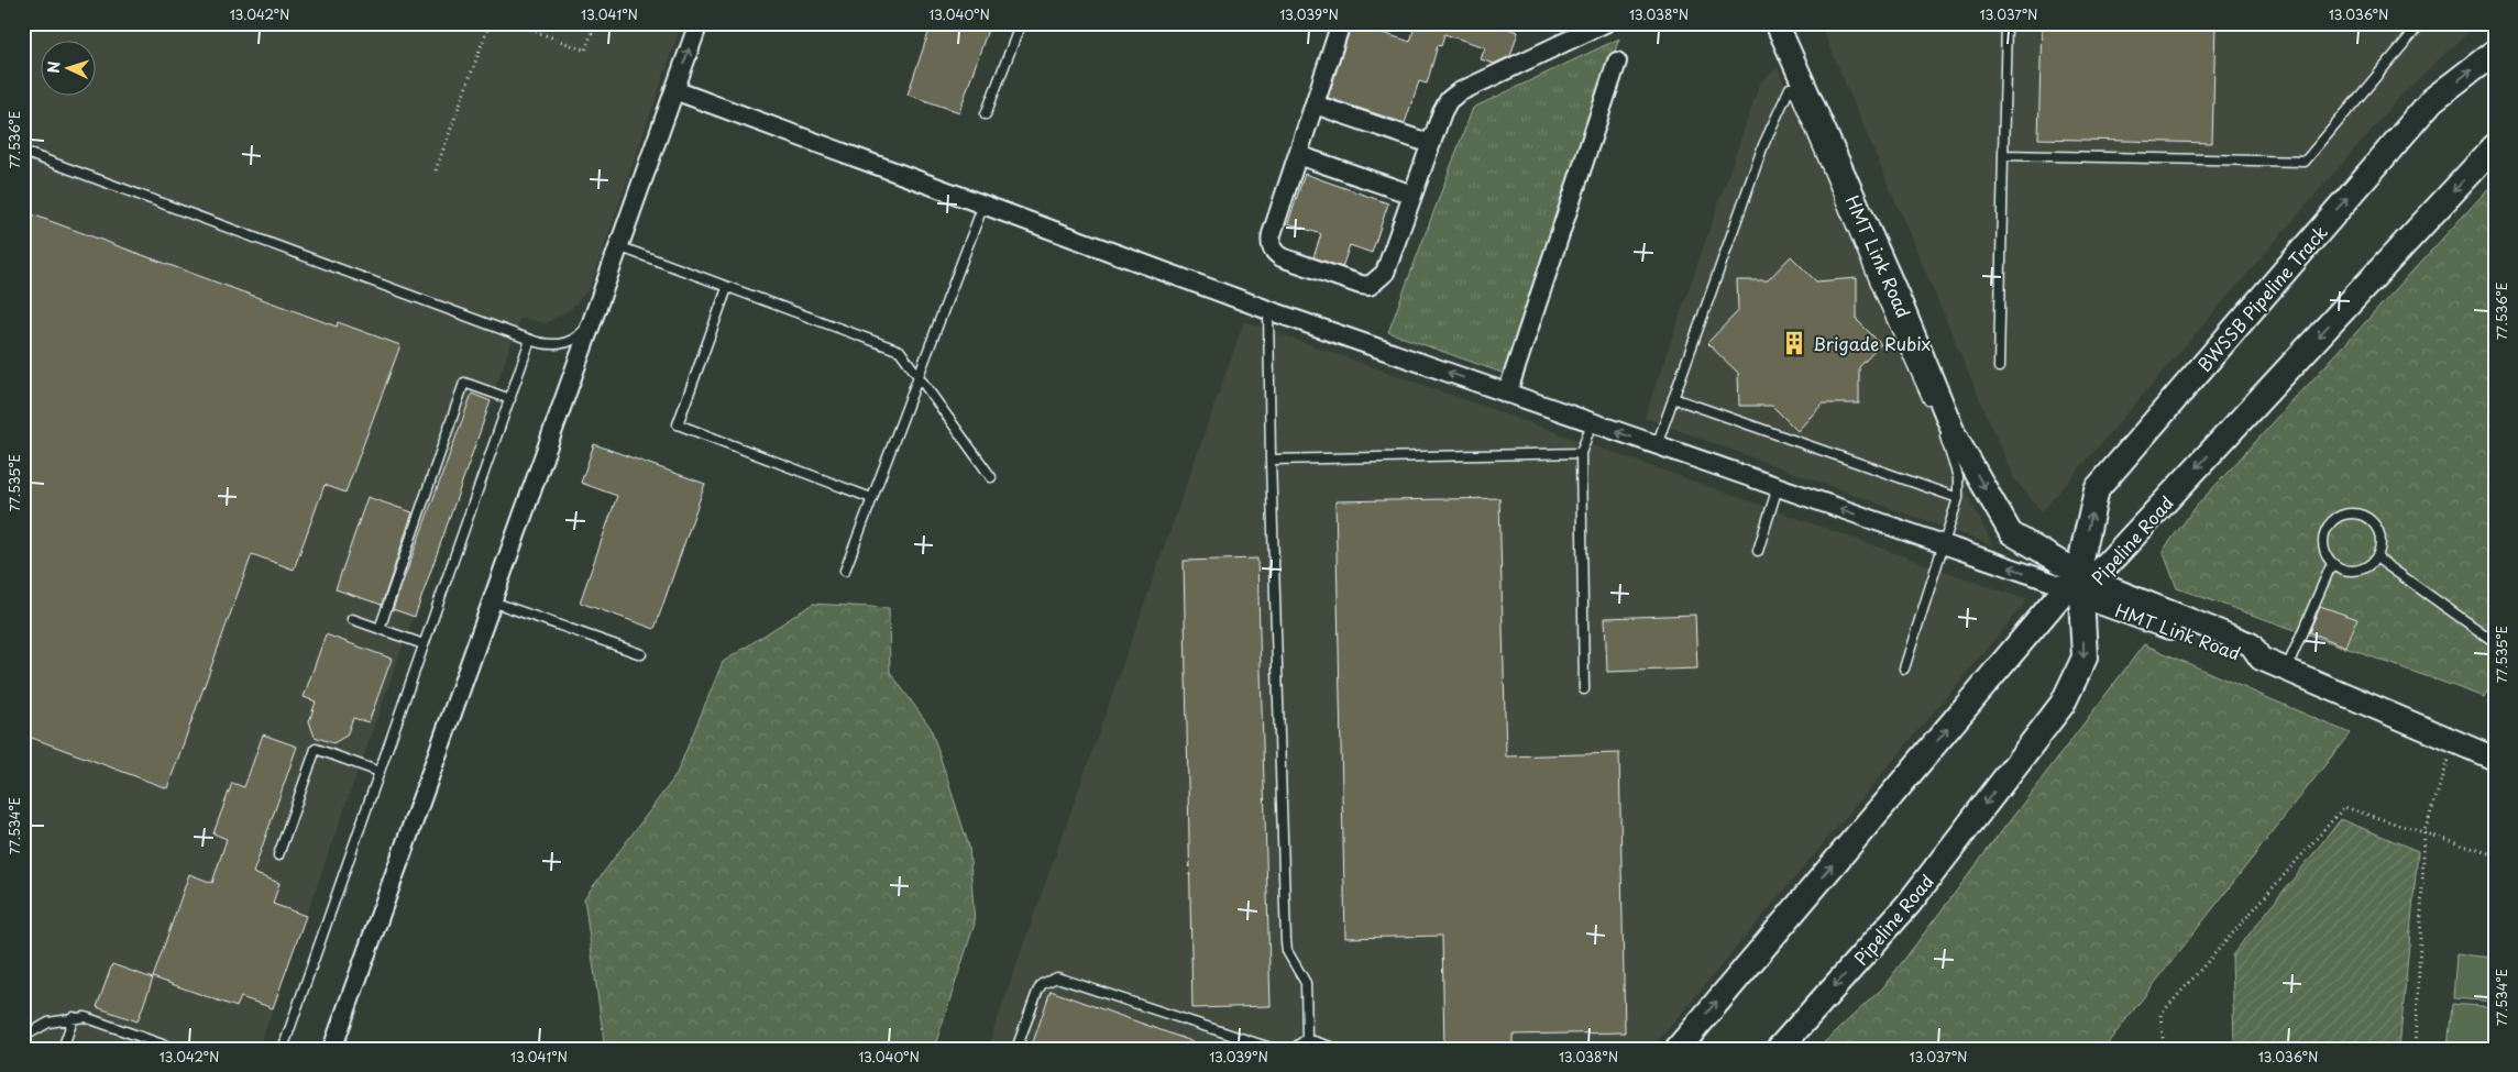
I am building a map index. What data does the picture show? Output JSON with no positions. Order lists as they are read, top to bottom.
{
  "streets": {
    "main road": ["BWSSB Pipeline Track", "Pipeline Road"],
    "street": ["HMT Link Road"]
  },
  "crossings": [
    ["HMT Link Road", "BWSSB Pipeline Track"],
    ["HMT Link Road", "Pipeline Road"],
    ["BWSSB Pipeline Track", "Pipeline Road"]
  ],
  "one_way": ["BWSSB Pipeline Track"],
  "places": {
    "building": ["Brigade Rubix"]
  },
  "north": "left",
  "coordinates": [
    "13.042°N",
    "13.041°N",
    "13.040°N",
    "13.039°N",
    "13.038°N",
    "13.037°N",
    "13.036°N",
    "77.536°E",
    "77.535°E",
    "77.534°E"
  ]
}
